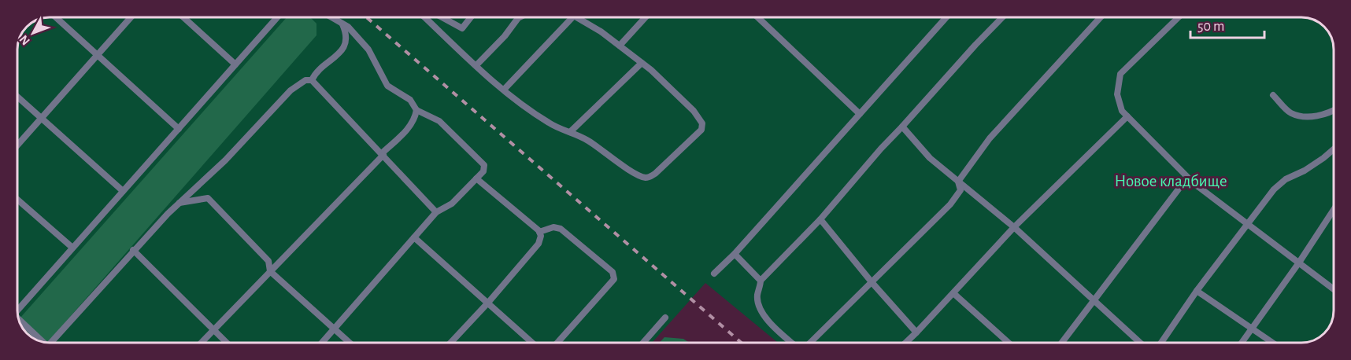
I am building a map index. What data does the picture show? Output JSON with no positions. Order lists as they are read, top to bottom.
{
  "parks": ["Новое кладбище"],
  "scale_bar": "50 m",
  "north": "bottom left"
}
